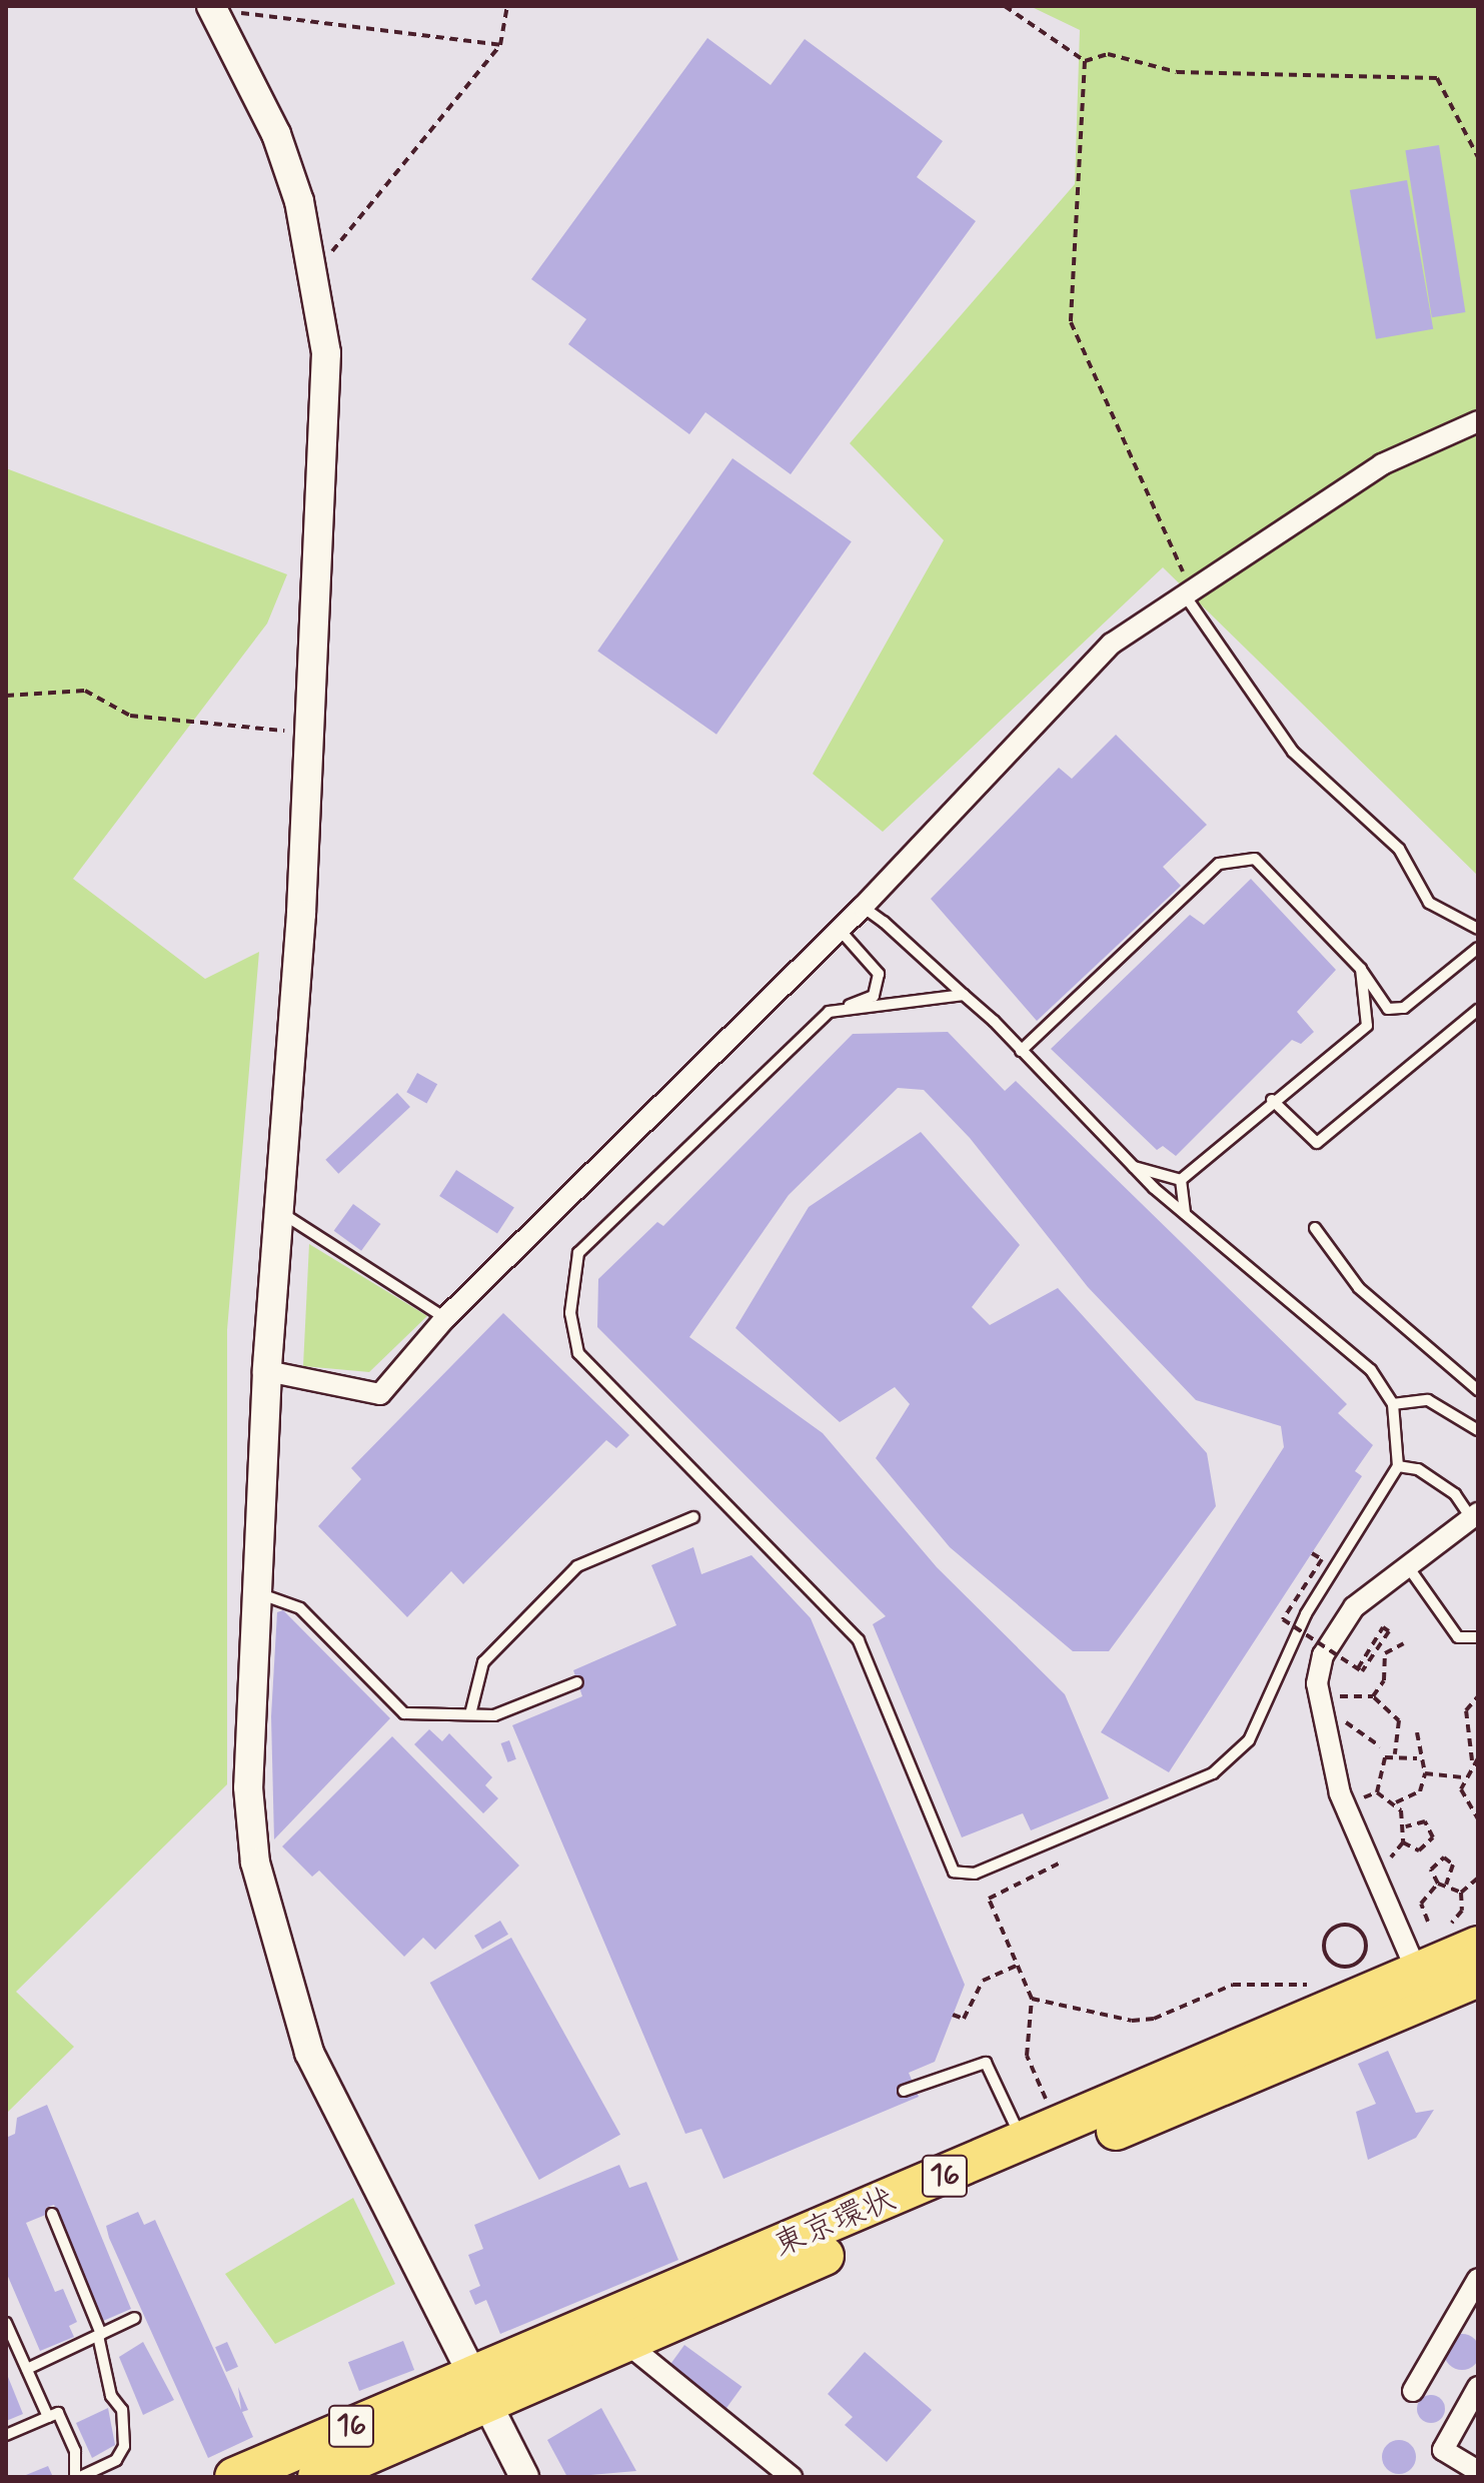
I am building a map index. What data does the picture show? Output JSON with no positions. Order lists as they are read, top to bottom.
{
  "streets": {
    "highway": ["16", "東京環状"]
  }
}
